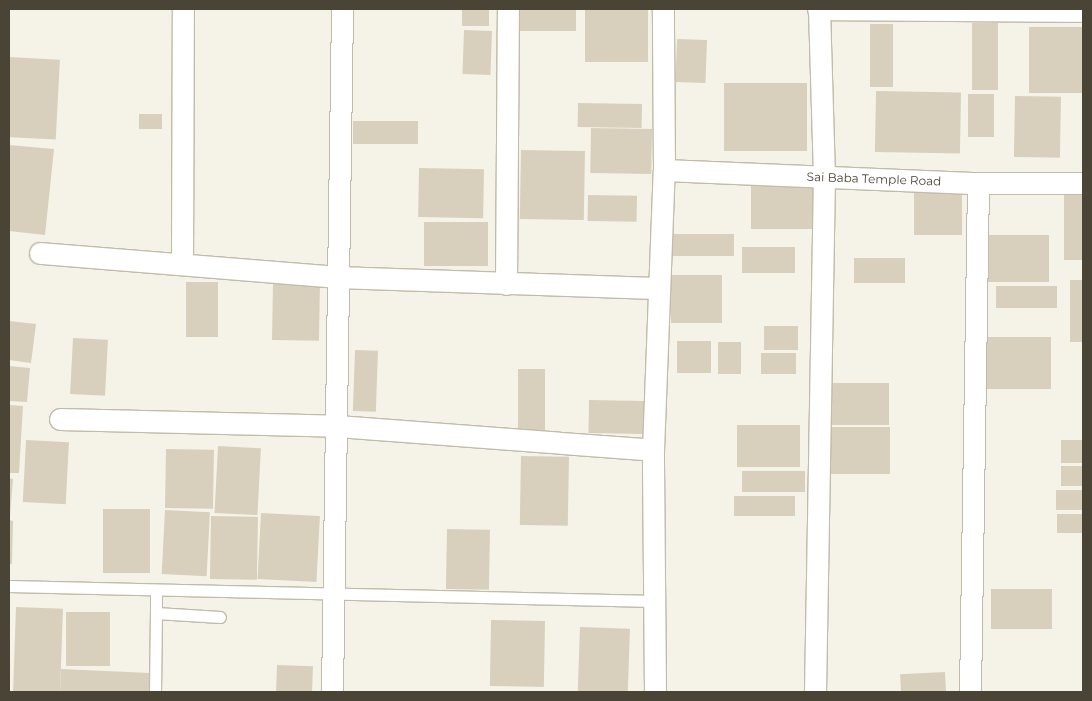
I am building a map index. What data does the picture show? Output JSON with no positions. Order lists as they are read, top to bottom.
{
  "streets": {
    "street": ["Sai Baba Temple Road"]
  }
}
